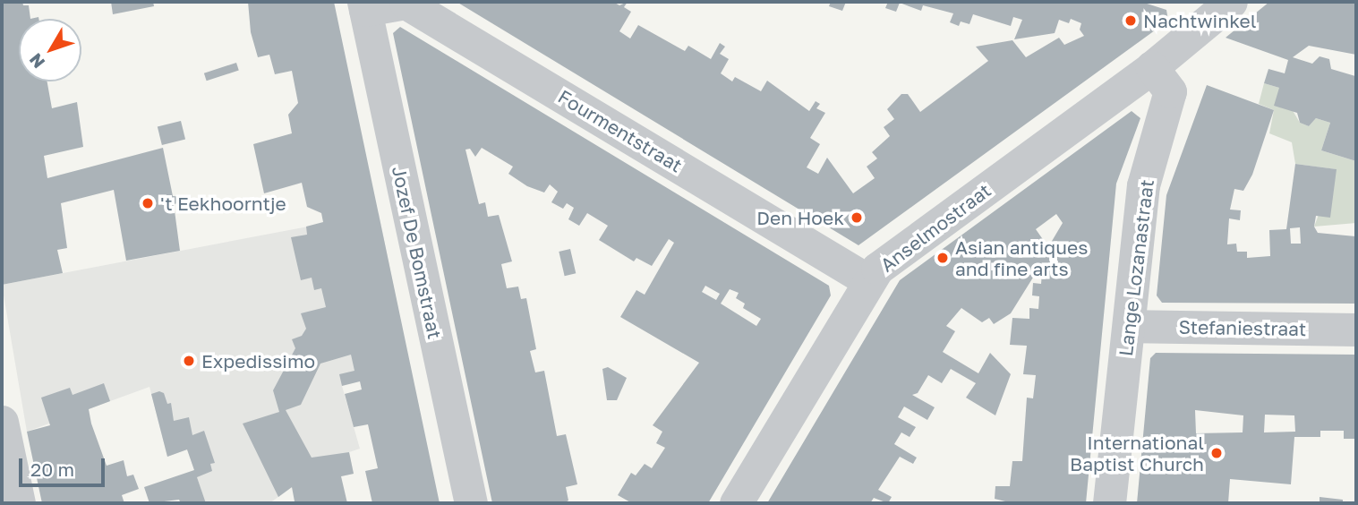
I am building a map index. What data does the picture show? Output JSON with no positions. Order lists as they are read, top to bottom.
{
  "streets": {
    "street": [
      "Fourmentstraat",
      "Anselmostraat",
      "Jozef De Bomstraat",
      "Lange Lozanastraat",
      "Stefaniestraat"
    ]
  },
  "crossings": [
    ["Fourmentstraat", "Anselmostraat"],
    ["Fourmentstraat", "Jozef De Bomstraat"],
    ["Anselmostraat", "Lange Lozanastraat"],
    ["Lange Lozanastraat", "Stefaniestraat"]
  ],
  "places": [
    "Nachtwinkel",
    "'t Eekhoorntje",
    "Den Hoek",
    "Asian antiques and fine arts",
    "Expedissimo",
    "International Baptist Church"
  ],
  "scale_bar": "20 m",
  "north": "bottom left"
}
